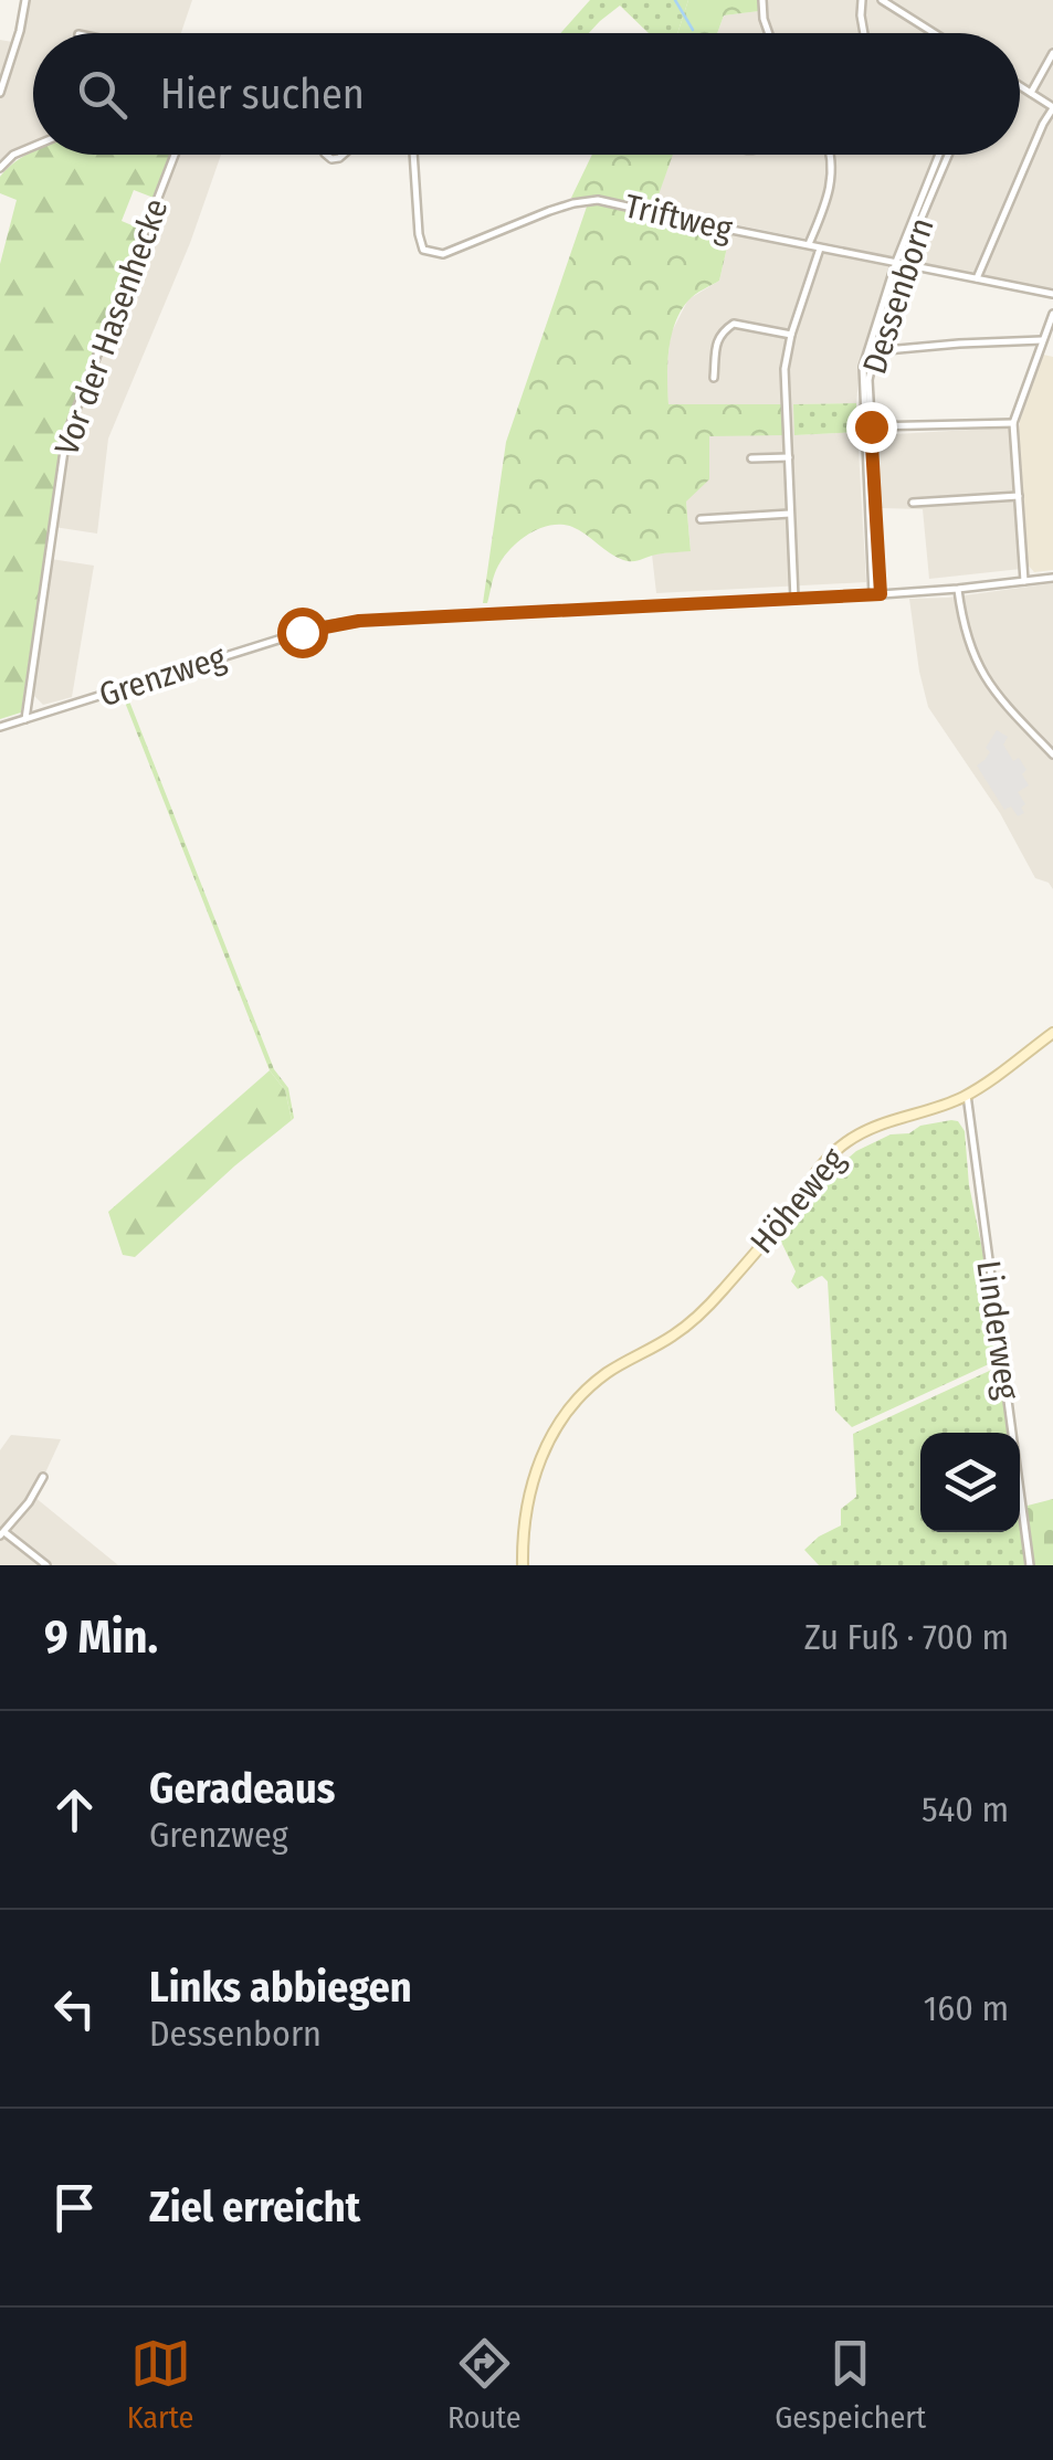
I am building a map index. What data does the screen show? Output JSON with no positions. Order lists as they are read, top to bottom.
{
  "streets": {
    "street": [
      "Triftweg",
      "Dessenborn",
      "Vor der Hasenhecke",
      "Grenzweg",
      "Höheweg",
      "Linderweg"
    ]
  },
  "crossings": [
    ["Triftweg", "Dessenborn"],
    ["Dessenborn", "Grenzweg"],
    ["Vor der Hasenhecke", "Grenzweg"],
    ["Höheweg", "Linderweg"]
  ],
  "page": {
    "search": "Hier suchen",
    "heading": ["9 Min.", "Zu Fuß · 700 m"],
    "list": [
      ["Geradeaus", "Grenzweg", "540 m"],
      ["Links abbiegen", "Dessenborn", "160 m"],
      "Ziel erreicht"
    ],
    "nav": ["Karte", "Route", "Gespeichert"]
  }
}
